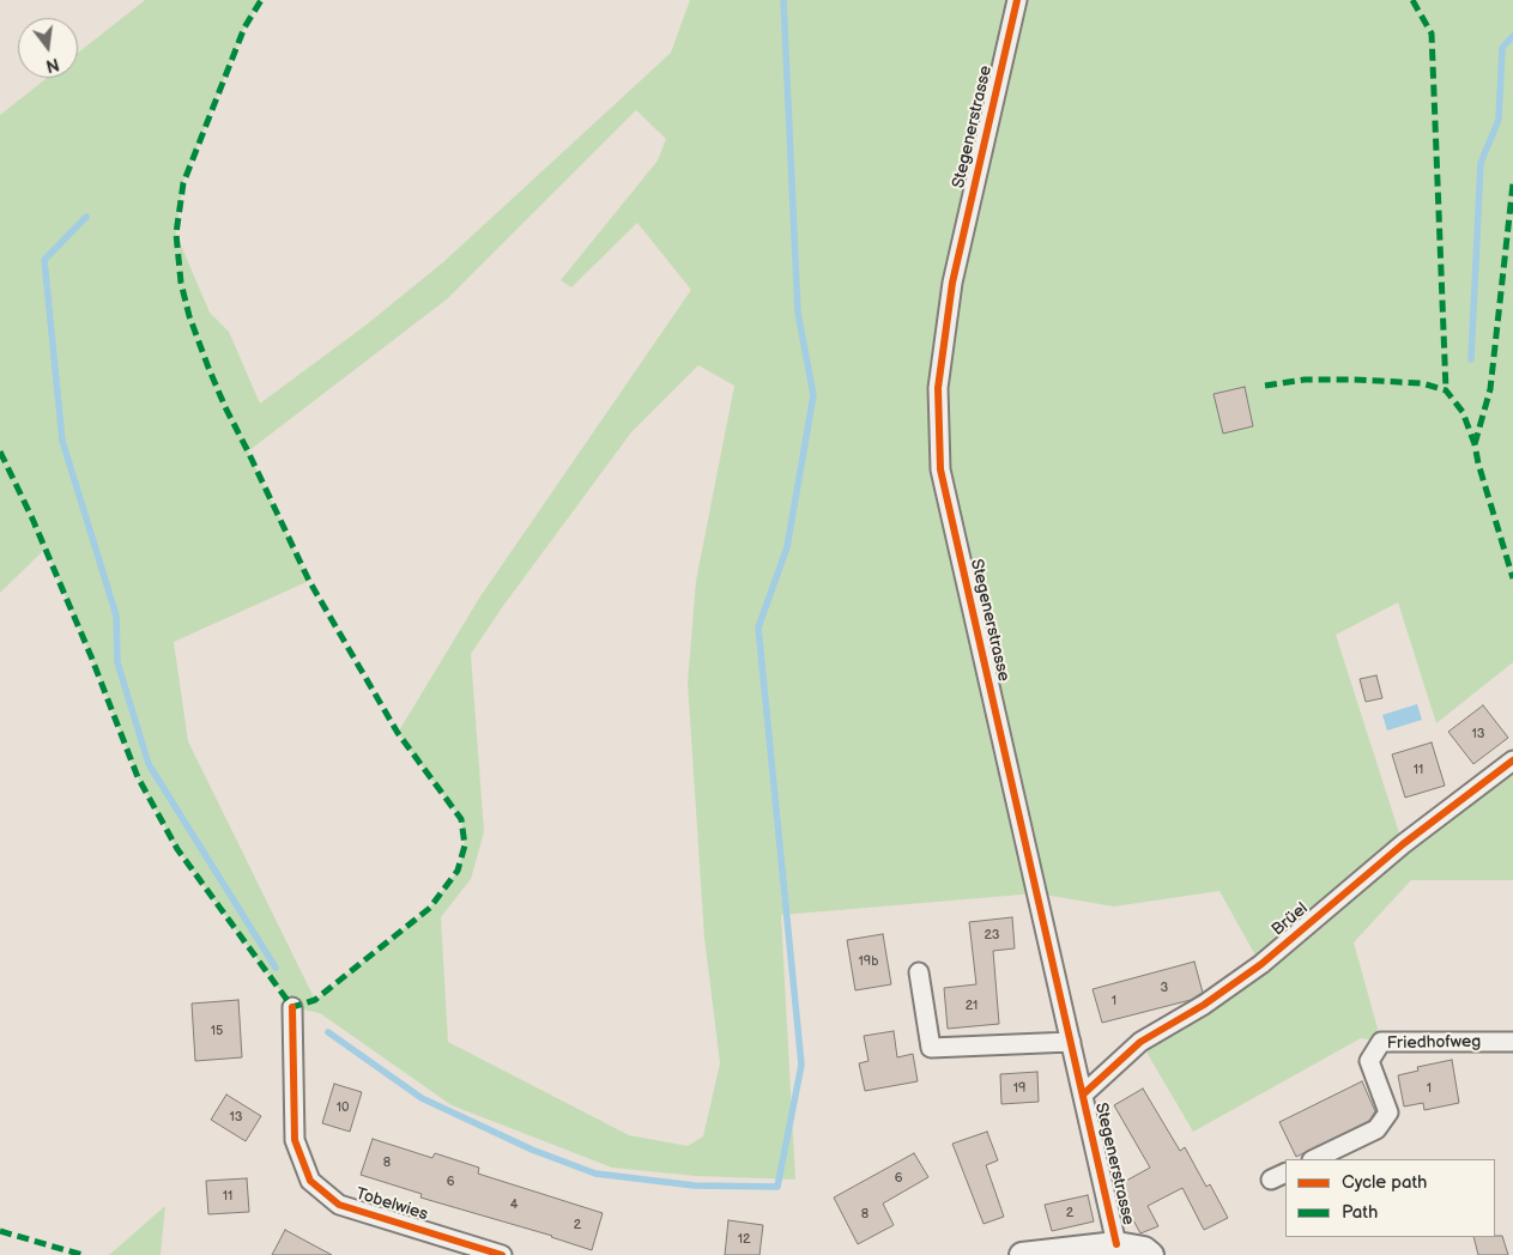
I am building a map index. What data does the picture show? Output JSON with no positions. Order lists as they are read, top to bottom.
{
  "streets": {
    "street": [
      "Stegenerstrasse",
      "Brüel",
      "Friedhofweg",
      "Tobelwies"
    ]
  },
  "crossings": [
    ["Stegenerstrasse", "Brüel"]
  ],
  "house_numbers": [
    "13",
    "11",
    "23",
    "19b",
    "3",
    "1",
    "21",
    "15",
    "19",
    "1",
    "10",
    "13",
    "8",
    "6",
    "6",
    "11",
    "4",
    "2",
    "8",
    "2",
    "12"
  ],
  "legend": ["Cycle path", "Path"],
  "north": "bottom"
}
